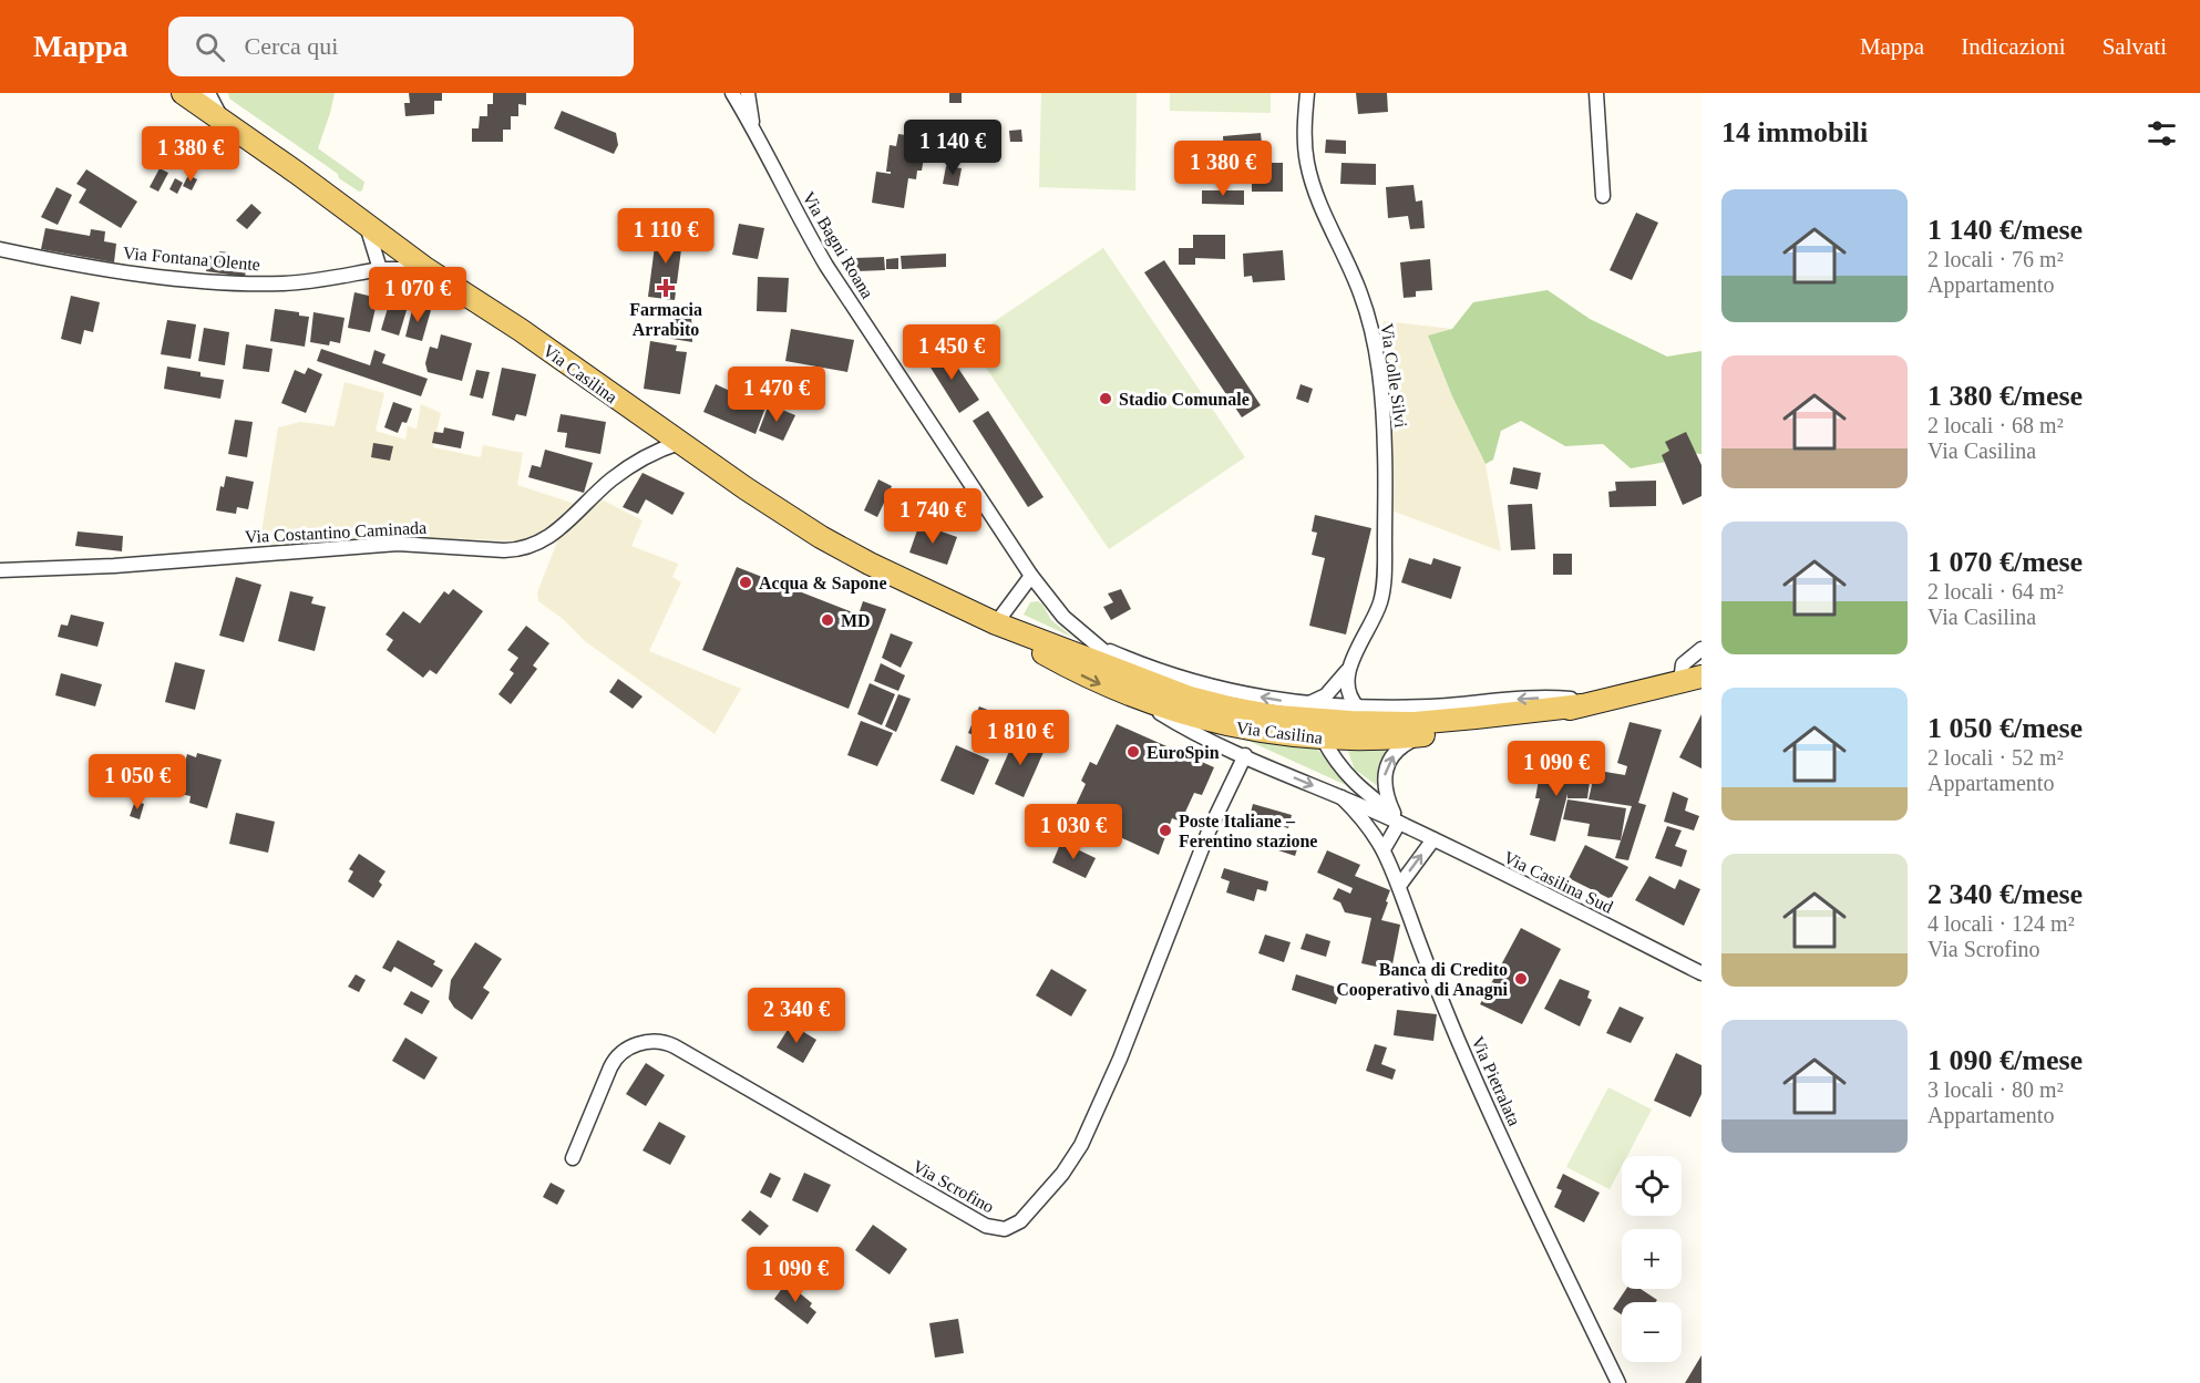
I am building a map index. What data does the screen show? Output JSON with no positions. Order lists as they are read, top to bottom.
{
  "streets": {
    "main road": ["Via Casilina"],
    "street": [
      "Via Bagni Roana",
      "Via Fontana Olente",
      "Via Colle Silvi",
      "Via Costantino Caminada",
      "Via Casilina Sud",
      "Via Pietralata",
      "Via Scrofino"
    ]
  },
  "crossings": [
    ["Via Bagni Roana", "Via Casilina"],
    ["Via Fontana Olente", "Via Casilina"],
    ["Via Casilina", "Via Costantino Caminada"],
    ["Via Casilina", "Via Casilina Sud"],
    ["Via Casilina Sud", "Via Pietralata"],
    ["Via Casilina Sud", "Via Scrofino"]
  ],
  "places": {
    "health": ["Farmacia Arrabito"],
    "other": [
      "Stadio Comunale",
      "Acqua & Sapone",
      "MD",
      "EuroSpin",
      "Poste Italiane – Ferentino stazione",
      "Banca di Credito Cooperativo di Anagni"
    ]
  },
  "page": {
    "header": "Mappa",
    "search": "Cerca qui",
    "nav": ["Mappa", "Indicazioni", "Salvati"],
    "heading": "14 immobili",
    "price": [
      "1 140 €",
      "1 380 €",
      "1 380 €",
      "1 110 €",
      "1 070 €",
      "1 450 €",
      "1 470 €",
      "1 740 €",
      "1 810 €",
      "1 090 €",
      "1 050 €",
      "1 030 €",
      "2 340 €",
      "1 090 €"
    ],
    "list": [
      {
        "name": "1 140 €/mese",
        "note": "2 locali · 76 m² · Appartamento"
      },
      {
        "name": "1 380 €/mese",
        "note": "2 locali · 68 m² · Via Casilina"
      },
      {
        "name": "1 070 €/mese",
        "note": "2 locali · 64 m² · Via Casilina"
      },
      {
        "name": "1 050 €/mese",
        "note": "2 locali · 52 m² · Appartamento"
      },
      {
        "name": "2 340 €/mese",
        "note": "4 locali · 124 m² · Via Scrofino"
      },
      {
        "name": "1 090 €/mese",
        "note": "3 locali · 80 m² · Appartamento"
      }
    ],
    "map_buttons": ["+", "−"]
  }
}
